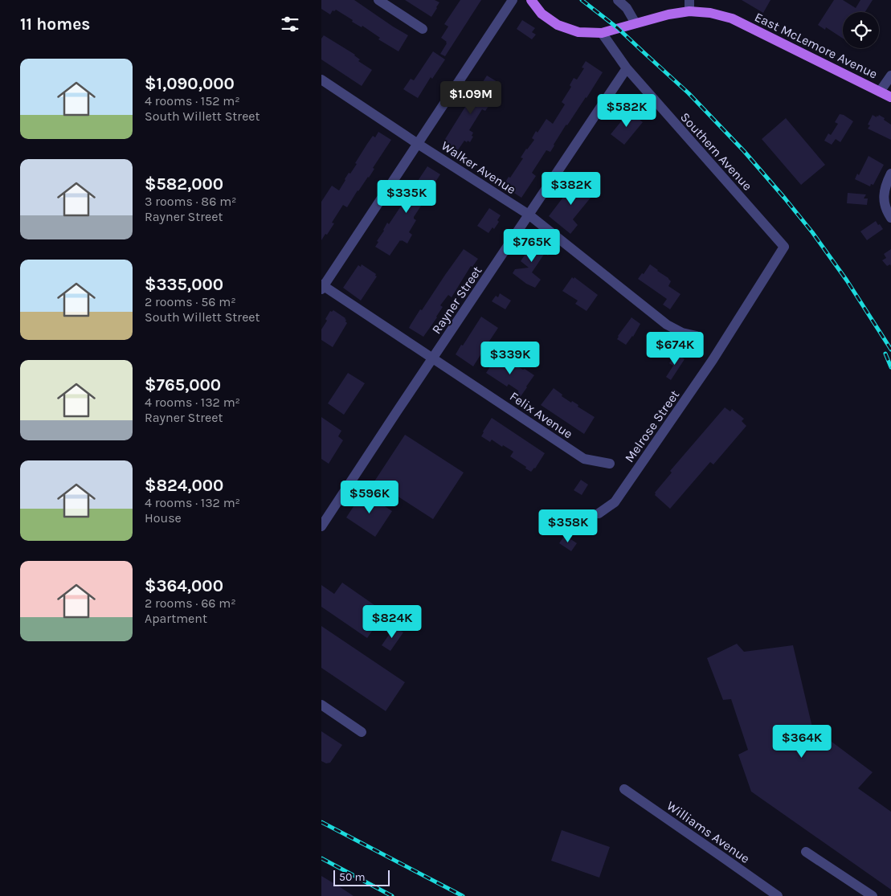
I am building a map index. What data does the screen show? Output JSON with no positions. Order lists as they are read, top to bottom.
{
  "streets": {
    "main road": ["East McLemore Avenue"],
    "street": [
      "Southern Avenue",
      "Walker Avenue",
      "Rayner Street",
      "Felix Avenue",
      "Melrose Street",
      "Williams Avenue"
    ]
  },
  "crossings": [
    ["Southern Avenue", "Rayner Street"],
    ["Southern Avenue", "Melrose Street"],
    ["Walker Avenue", "Rayner Street"],
    ["Rayner Street", "Felix Avenue"]
  ],
  "scale_bar": "50 m",
  "page": {
    "heading": "11 homes",
    "list": [
      {
        "name": "$1,090,000",
        "note": "4 rooms · 152 m² · South Willett Street"
      },
      {
        "name": "$582,000",
        "note": "3 rooms · 86 m² · Rayner Street"
      },
      {
        "name": "$335,000",
        "note": "2 rooms · 56 m² · South Willett Street"
      },
      {
        "name": "$765,000",
        "note": "4 rooms · 132 m² · Rayner Street"
      },
      {
        "name": "$824,000",
        "note": "4 rooms · 132 m² · House"
      },
      {
        "name": "$364,000",
        "note": "2 rooms · 66 m² · Apartment"
      }
    ],
    "price": [
      "$1.09M",
      "$582K",
      "$382K",
      "$335K",
      "$765K",
      "$674K",
      "$339K",
      "$596K",
      "$358K",
      "$824K",
      "$364K"
    ],
    "scale": "50 m"
  }
}
